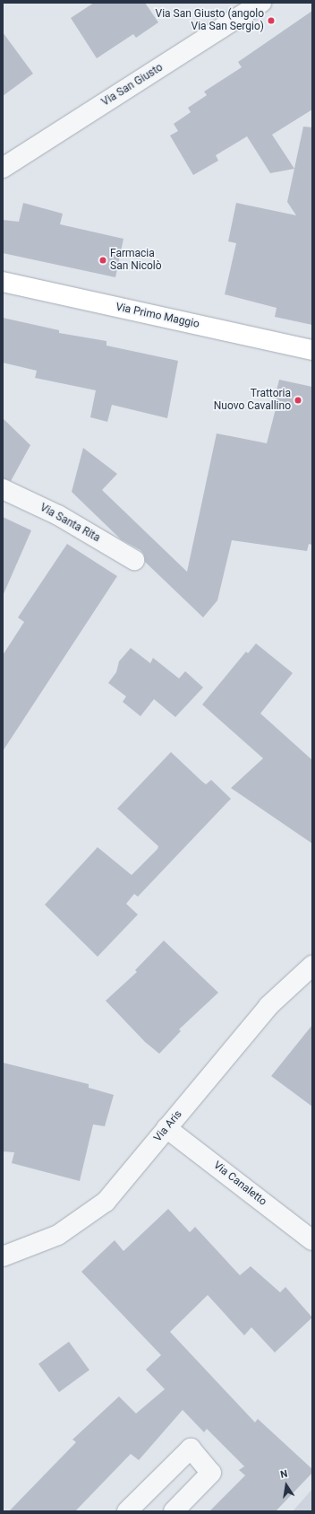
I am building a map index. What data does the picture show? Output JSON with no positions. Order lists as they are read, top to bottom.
{
  "streets": {
    "main road": ["Via Primo Maggio"],
    "street": [
      "Via San Giusto",
      "Via Santa Rita",
      "Via Aris",
      "Via Canaletto"
    ]
  },
  "crossings": [
    ["Via Aris", "Via Canaletto"]
  ],
  "places": ["Via San Giusto (angolo Via San Sergio)", "Farmacia San Nicolò", "Trattoria Nuovo Cavallino"],
  "north": "top"
}
